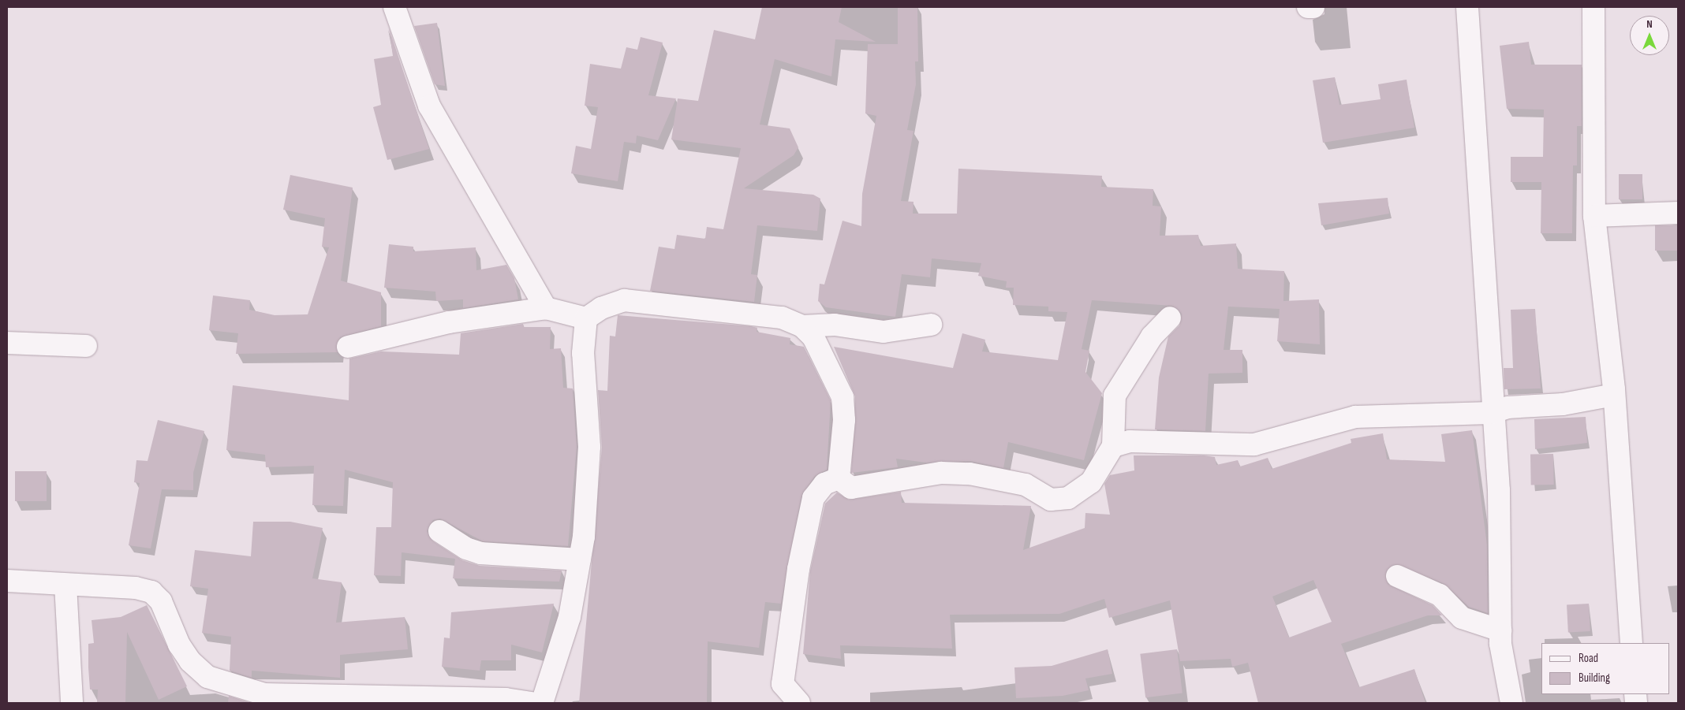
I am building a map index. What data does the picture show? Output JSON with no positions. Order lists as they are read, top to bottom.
{
  "legend": ["Road", "Building"],
  "north": "top"
}
